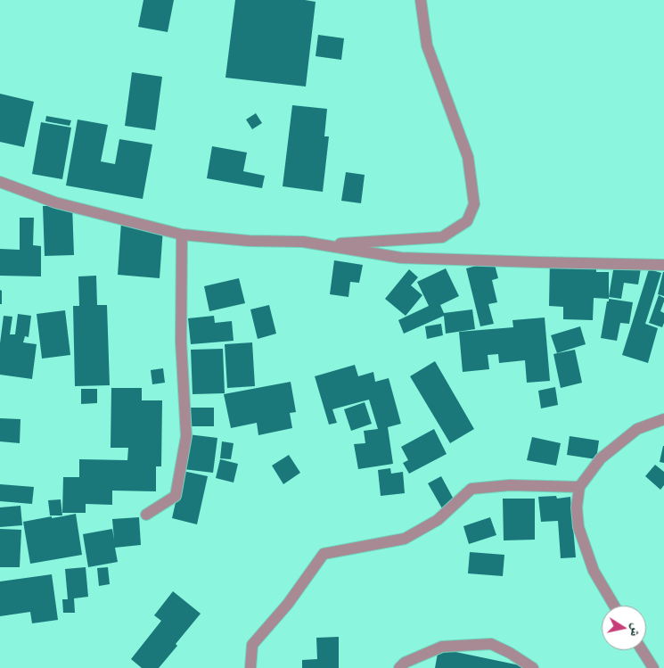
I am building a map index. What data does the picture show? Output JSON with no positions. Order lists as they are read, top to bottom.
{
  "north": "right"
}
